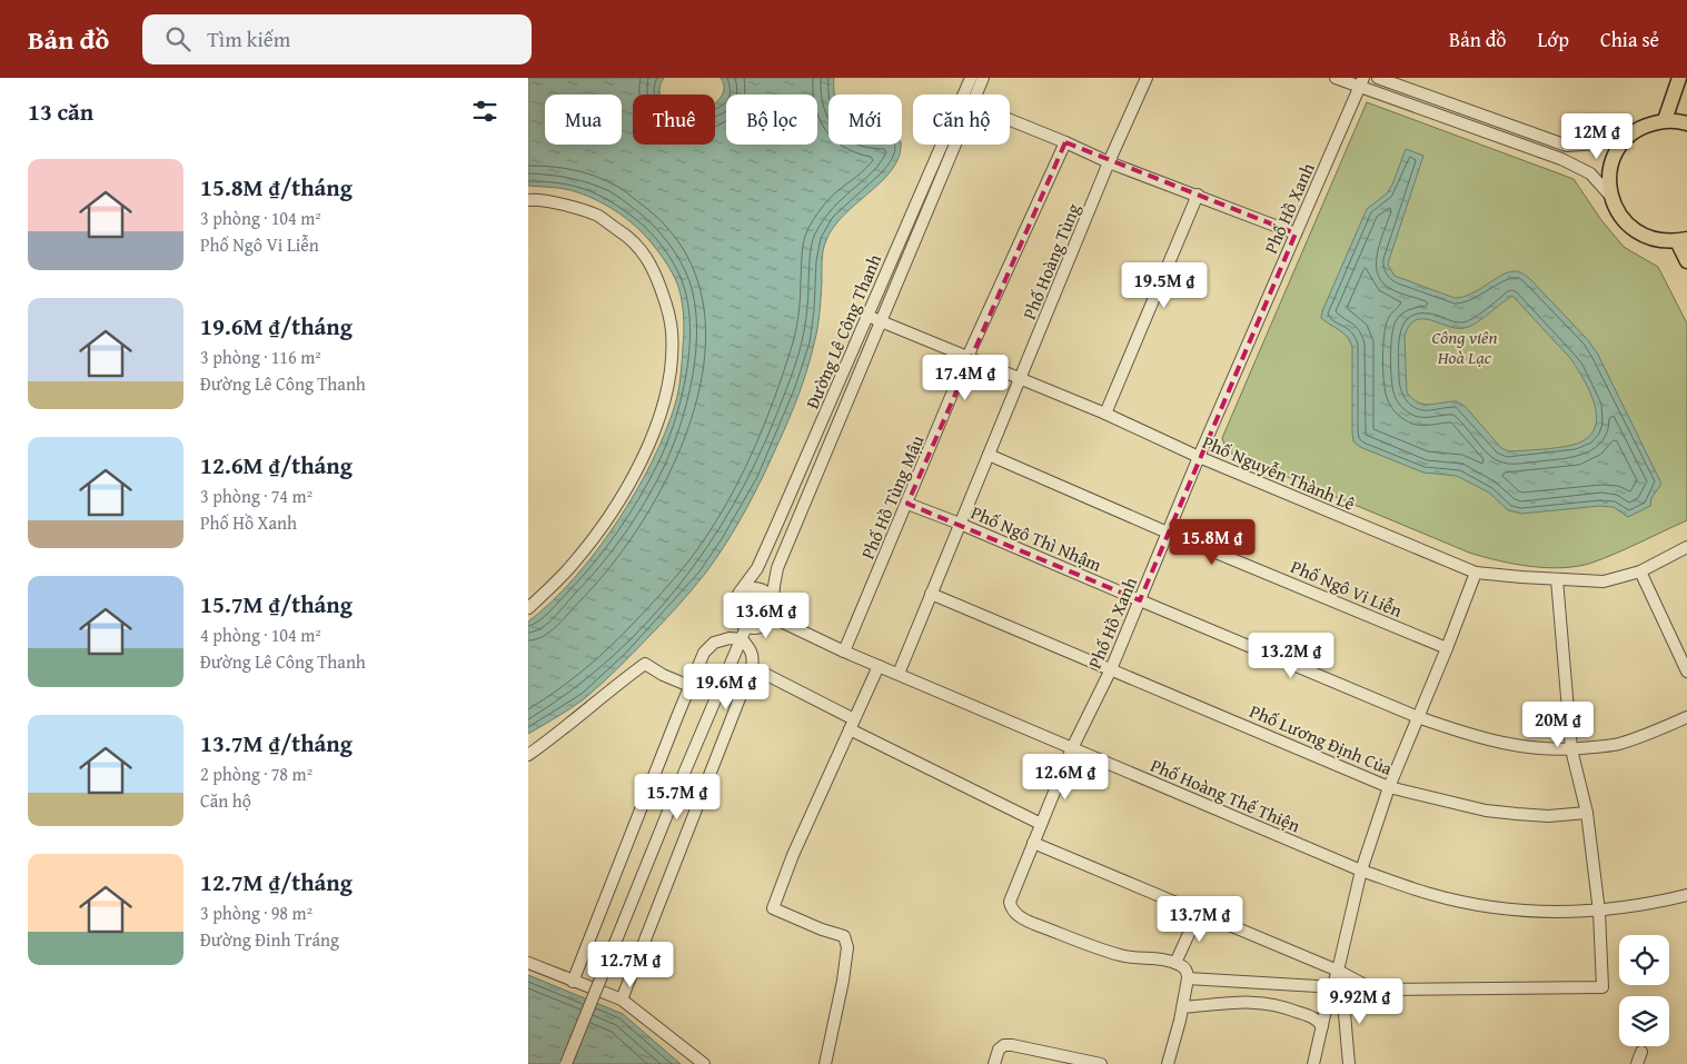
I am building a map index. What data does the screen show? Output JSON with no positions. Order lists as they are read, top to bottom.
{
  "streets": {
    "street": [
      "Phố Hồ Xanh",
      "Phố Hoàng Tùng",
      "Đường Lê Công Thanh",
      "Phố Nguyễn Thành Lê",
      "Phố Hồ Tùng Mậu",
      "Phố Ngô Thì Nhậm",
      "Phố Ngô Vi Liễn",
      "Phố Lương Định Của",
      "Phố Hoàng Thế Thiện"
    ]
  },
  "crossings": [
    ["Phố Hồ Xanh", "Phố Nguyễn Thành Lê"],
    ["Phố Hồ Xanh", "Phố Ngô Thì Nhậm"],
    ["Phố Hồ Xanh", "Phố Ngô Vi Liễn"],
    ["Phố Hồ Xanh", "Phố Lương Định Của"],
    ["Phố Hồ Xanh", "Phố Hoàng Thế Thiện"],
    ["Phố Hoàng Tùng", "Phố Nguyễn Thành Lê"],
    ["Phố Hoàng Tùng", "Phố Ngô Thì Nhậm"],
    ["Phố Hoàng Tùng", "Phố Ngô Vi Liễn"],
    ["Phố Hoàng Tùng", "Phố Lương Định Của"],
    ["Phố Hoàng Tùng", "Phố Hoàng Thế Thiện"],
    ["Đường Lê Công Thanh", "Phố Nguyễn Thành Lê"],
    ["Đường Lê Công Thanh", "Phố Hoàng Thế Thiện"],
    ["Phố Nguyễn Thành Lê", "Phố Hồ Tùng Mậu"],
    ["Phố Hồ Tùng Mậu", "Phố Ngô Thì Nhậm"],
    ["Phố Hồ Tùng Mậu", "Phố Hoàng Thế Thiện"]
  ],
  "parks": ["Công viên Hoà Lạc"],
  "page": {
    "header": "Bản đồ",
    "search": "Tìm kiếm",
    "nav": ["Bản đồ", "Lớp", "Chia sẻ"],
    "heading": "13 căn",
    "chip": [
      "Mua",
      "Thuê",
      "Bộ lọc",
      "Mới",
      "Căn hộ"
    ],
    "price": [
      "12M ₫",
      "19.5M ₫",
      "17.4M ₫",
      "15.8M ₫",
      "13.6M ₫",
      "13.2M ₫",
      "19.6M ₫",
      "20M ₫",
      "12.6M ₫",
      "15.7M ₫",
      "13.7M ₫",
      "12.7M ₫",
      "9.92M ₫"
    ],
    "list": [
      {
        "name": "15.8M ₫/tháng",
        "note": "3 phòng · 104 m² · Phố Ngô Vi Liễn"
      },
      {
        "name": "19.6M ₫/tháng",
        "note": "3 phòng · 116 m² · Đường Lê Công Thanh"
      },
      {
        "name": "12.6M ₫/tháng",
        "note": "3 phòng · 74 m² · Phố Hồ Xanh"
      },
      {
        "name": "15.7M ₫/tháng",
        "note": "4 phòng · 104 m² · Đường Lê Công Thanh"
      },
      {
        "name": "13.7M ₫/tháng",
        "note": "2 phòng · 78 m² · Căn hộ"
      },
      {
        "name": "12.7M ₫/tháng",
        "note": "3 phòng · 98 m² · Đường Đinh Tráng"
      }
    ]
  }
}
